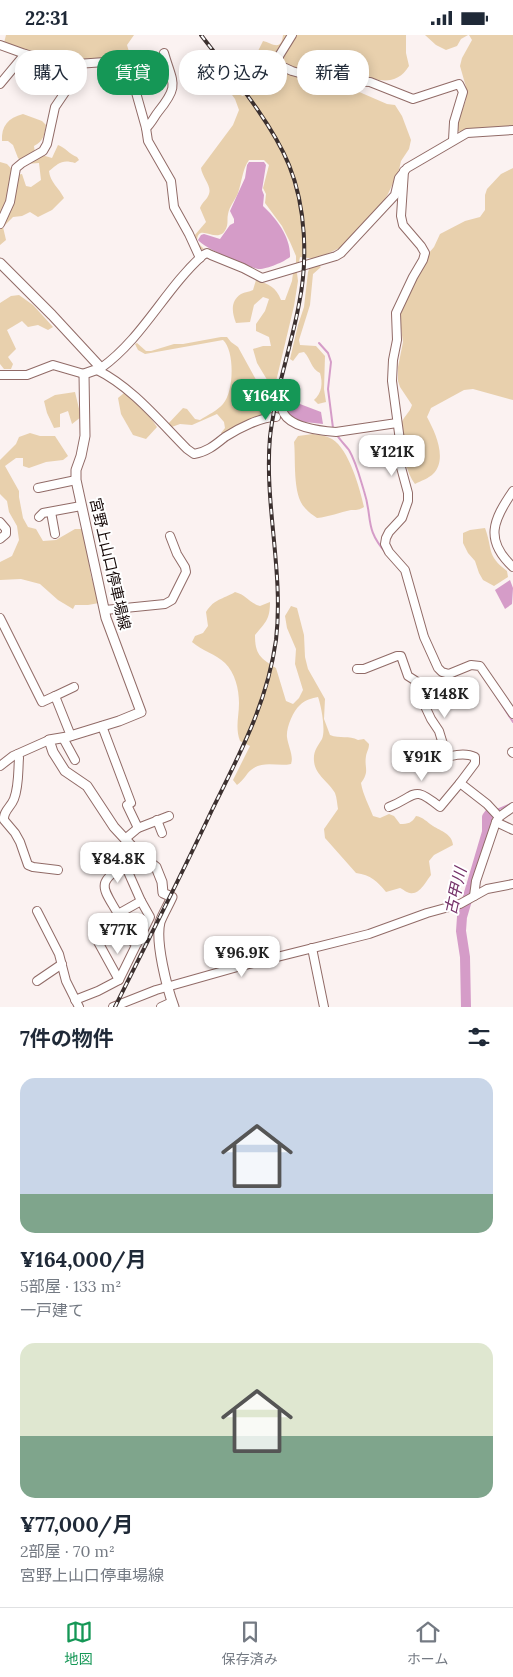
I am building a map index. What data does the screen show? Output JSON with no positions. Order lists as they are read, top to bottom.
{
  "streets": {
    "main road": ["宮野上山口停車場線"]
  },
  "water": ["古甲川"],
  "page": {
    "status": "22:31",
    "chip": [
      "購入",
      "賃貸",
      "絞り込み",
      "新着"
    ],
    "price": [
      "¥164K",
      "¥121K",
      "¥148K",
      "¥91K",
      "¥84.8K",
      "¥77K",
      "¥96.9K"
    ],
    "heading": "7件の物件",
    "list": [
      {
        "name": "¥164,000/月",
        "note": "5部屋 · 133 m² · 一戸建て"
      },
      {
        "name": "¥77,000/月",
        "note": "2部屋 · 70 m² · 宮野上山口停車場線"
      }
    ],
    "tabs": ["地図", "保存済み", "ホーム"]
  }
}
